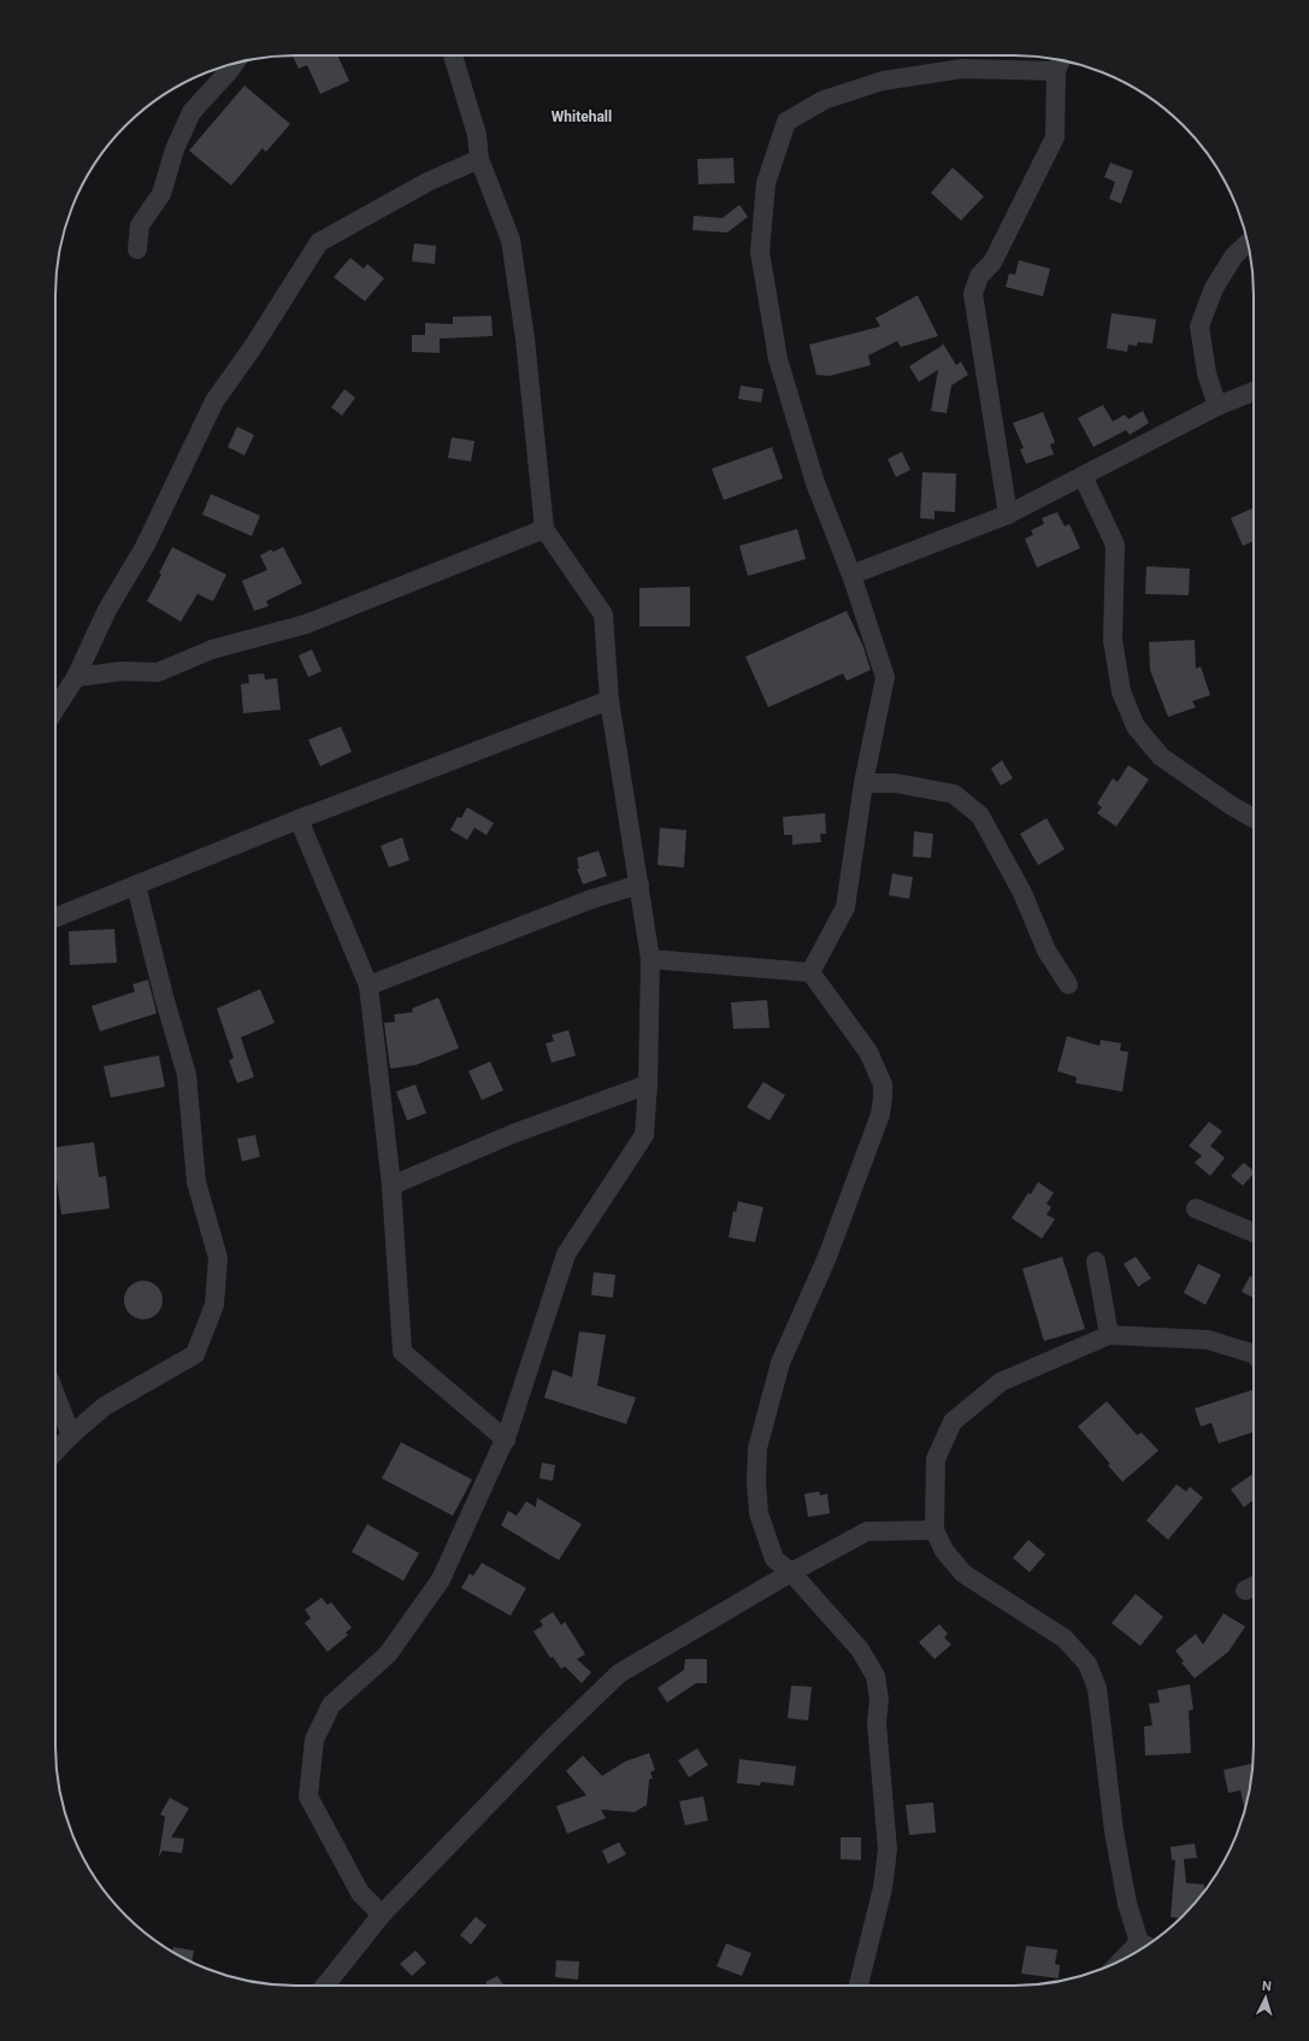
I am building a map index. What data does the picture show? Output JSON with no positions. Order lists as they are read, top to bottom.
{
  "districts": ["Whitehall"],
  "north": "top"
}
